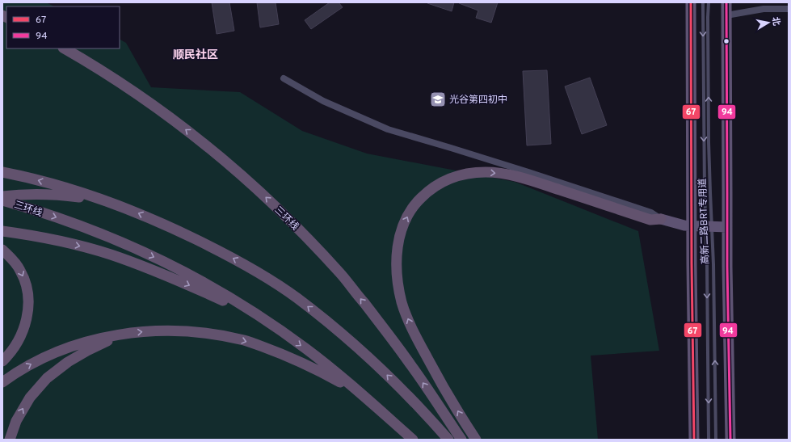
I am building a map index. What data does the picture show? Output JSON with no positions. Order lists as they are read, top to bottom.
{
  "streets": {
    "highway": ["三环线"],
    "lane": ["高新二路BRT专用道"]
  },
  "districts": ["顺民社区"],
  "places": {
    "school or university": ["光谷第四初中"]
  },
  "lines": ["transit line 67", "transit line 94"],
  "legend": ["67", "94"],
  "north": "right"
}
